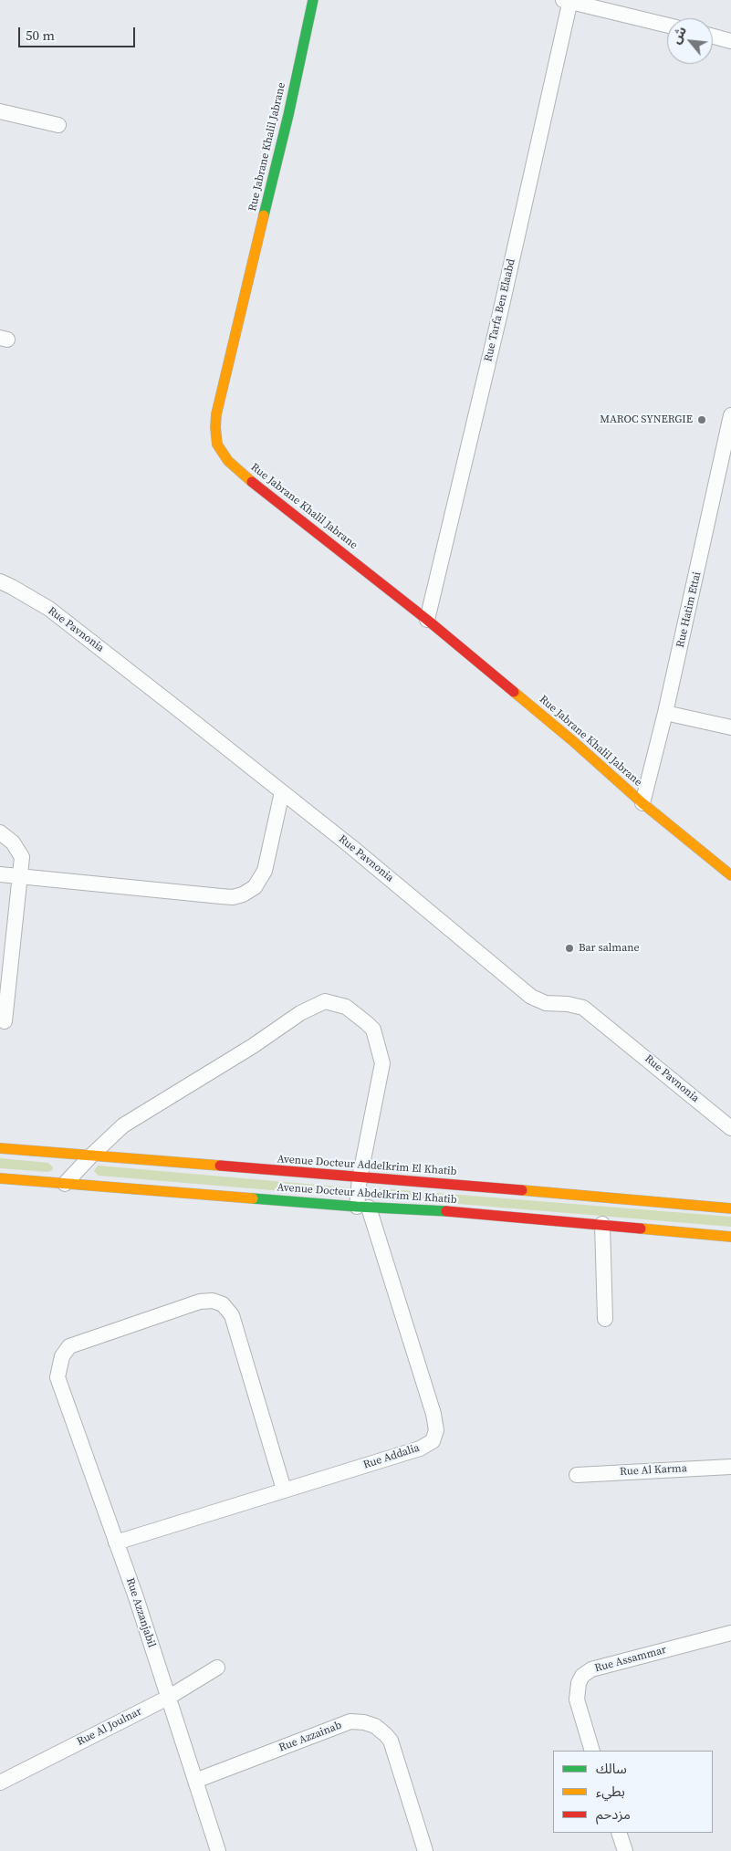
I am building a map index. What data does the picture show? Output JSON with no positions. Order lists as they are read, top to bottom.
{
  "streets": {
    "main road": ["Rue Jabrane Khalil Jabrane", "Avenue Docteur Addelkrim El Khatib", "Avenue Docteur Abdelkrim El Khatib"],
    "street": [
      "Rue Tarfa Ben Elaabd",
      "Rue Hatim Ettai",
      "Rue Pavnonia",
      "Rue Addalia",
      "Rue Al Karma",
      "Rue Azzanjabil",
      "Rue Assammar",
      "Rue Al Joulnar",
      "Rue Azzainab"
    ]
  },
  "crossings": [
    ["Rue Jabrane Khalil Jabrane", "Rue Tarfa Ben Elaabd"],
    ["Rue Jabrane Khalil Jabrane", "Rue Hatim Ettai"],
    ["Avenue Docteur Abdelkrim El Khatib", "Rue Addalia"],
    ["Rue Addalia", "Rue Azzanjabil"],
    ["Rue Azzanjabil", "Rue Al Joulnar"],
    ["Rue Azzanjabil", "Rue Azzainab"]
  ],
  "places": ["MAROC SYNERGIE", "Bar salmane"],
  "legend": ["سالك", "بطيء", "مزدحم"],
  "scale_bar": "50 m",
  "north": "top left"
}
